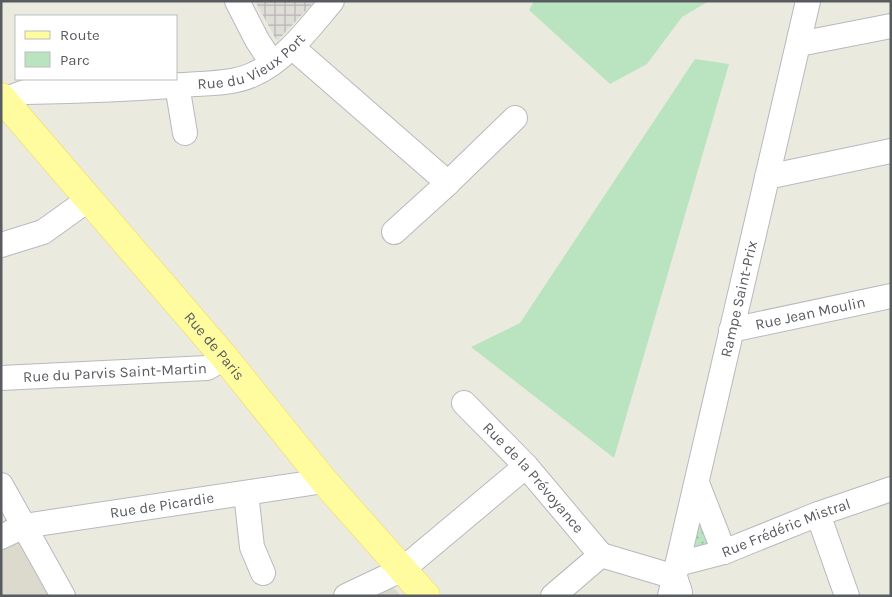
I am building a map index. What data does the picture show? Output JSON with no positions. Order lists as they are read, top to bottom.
{
  "streets": {
    "main road": ["Rue de Paris"],
    "street": [
      "Rue du Vieux Port",
      "Rampe Saint-Prix",
      "Rue Jean Moulin",
      "Rue du Parvis Saint-Martin",
      "Rue de la Prévoyance",
      "Rue de Picardie",
      "Rue Frédéric Mistral"
    ]
  },
  "crossings": [
    ["Rue du Vieux Port", "Rue de Paris"],
    ["Rampe Saint-Prix", "Rue Jean Moulin"],
    ["Rampe Saint-Prix", "Rue Frédéric Mistral"],
    ["Rue de Paris", "Rue du Parvis Saint-Martin"],
    ["Rue de Paris", "Rue de Picardie"]
  ],
  "legend": ["Route", "Parc"]
}
